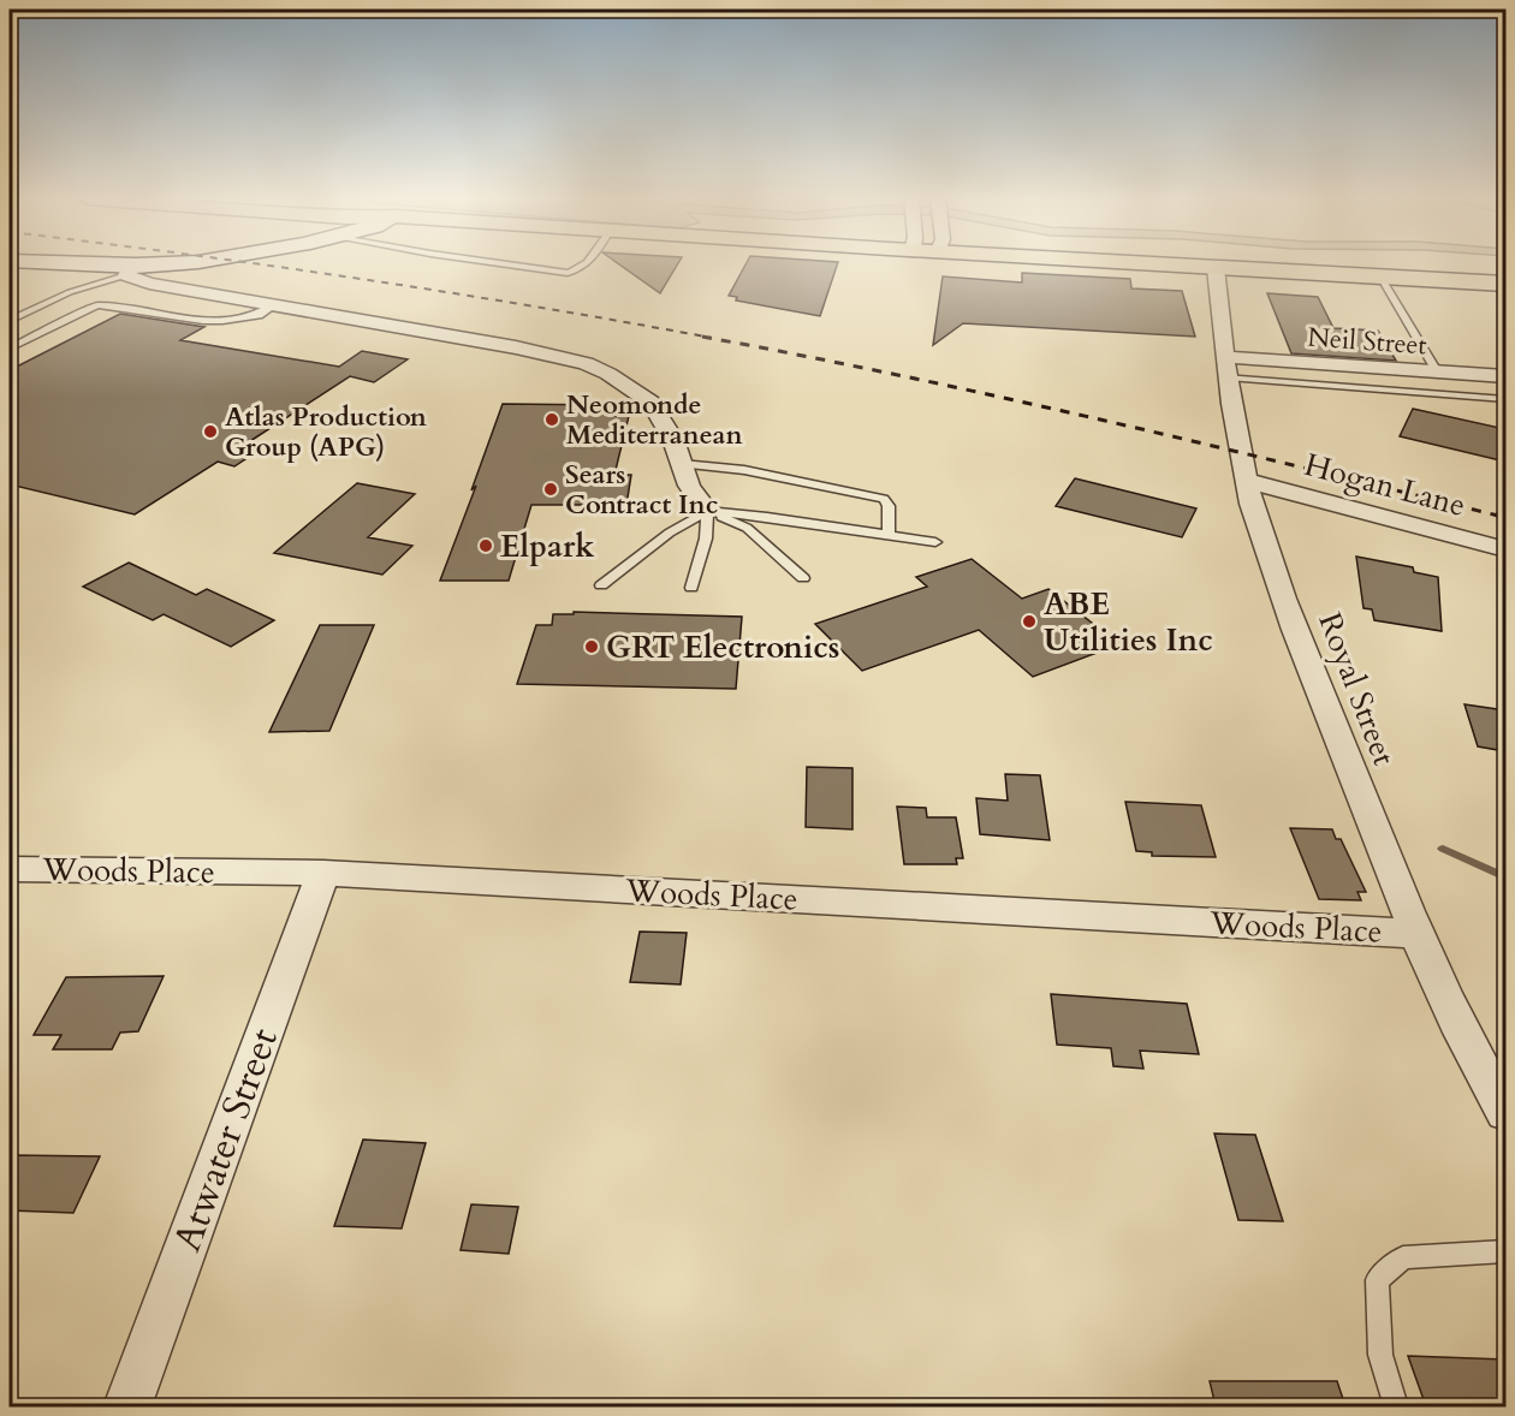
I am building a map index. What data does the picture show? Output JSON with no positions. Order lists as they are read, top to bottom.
{
  "streets": {
    "street": [
      "Neil Street",
      "Hogan Lane",
      "Royal Street",
      "Woods Place",
      "Atwater Street"
    ]
  },
  "crossings": [
    ["Neil Street", "Royal Street"],
    ["Hogan Lane", "Royal Street"],
    ["Royal Street", "Woods Place"],
    ["Woods Place", "Atwater Street"]
  ],
  "places": [
    "Neomonde Mediterranean",
    "Atlas Production Group (APG)",
    "Sears Contract Inc",
    "Elpark",
    "ABE Utilities Inc",
    "GRT Electronics"
  ]
}
